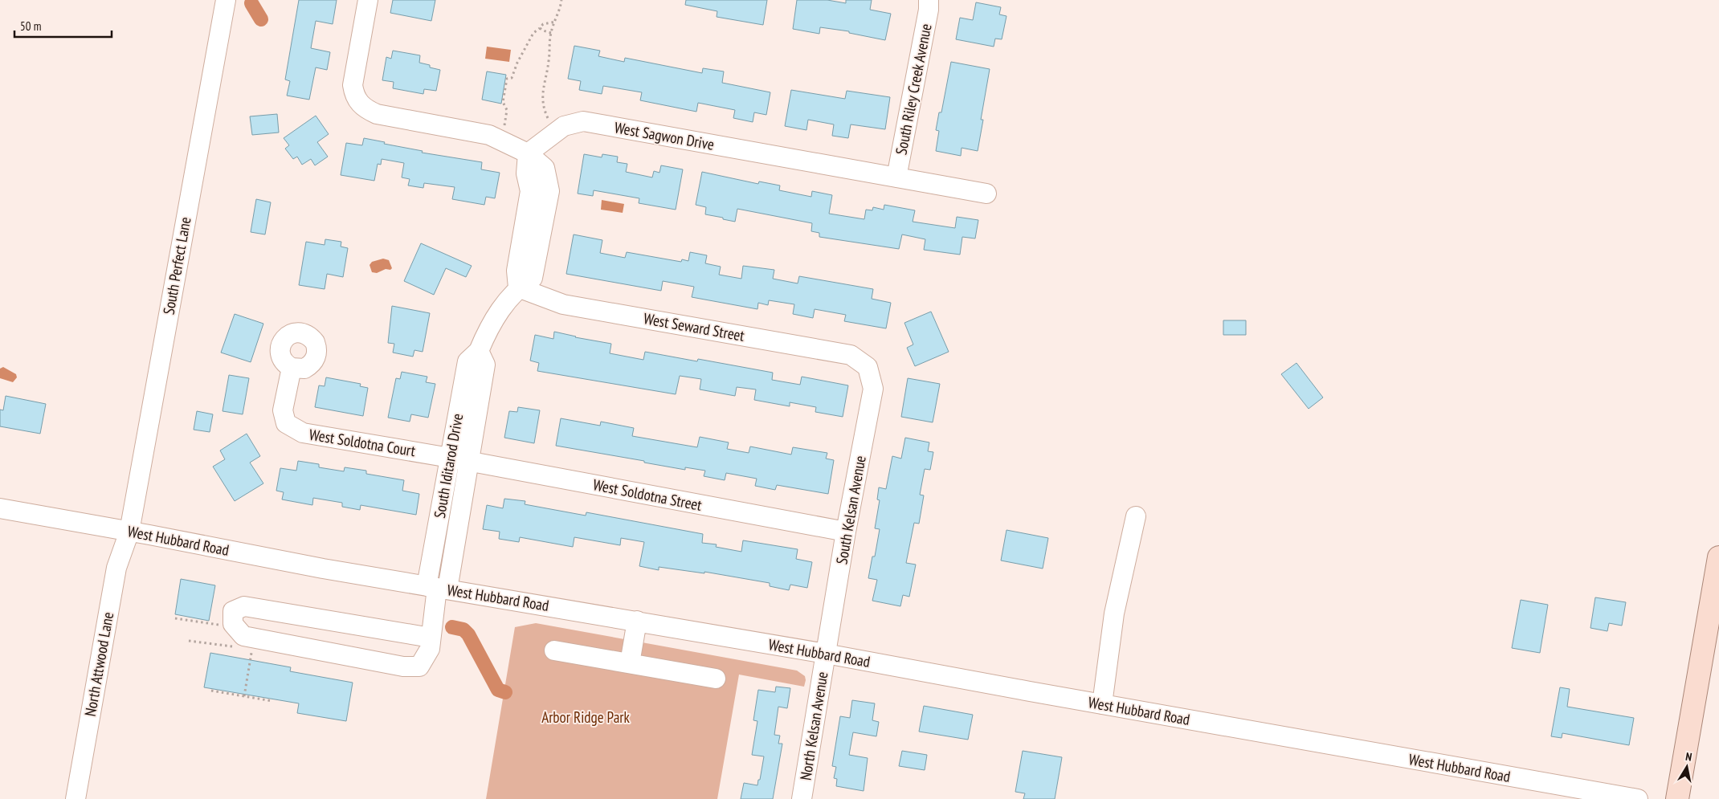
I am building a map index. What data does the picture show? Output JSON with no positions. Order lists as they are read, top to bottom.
{
  "streets": {
    "street": [
      "South Riley Creek Avenue",
      "West Sagwon Drive",
      "South Perfect Lane",
      "West Seward Street",
      "West Soldotna Court",
      "South Iditarod Drive",
      "West Soldotna Street",
      "South Kelsan Avenue",
      "West Hubbard Road",
      "North Attwood Lane",
      "North Kelsan Avenue"
    ]
  },
  "crossings": [
    ["South Riley Creek Avenue", "West Sagwon Drive"],
    ["West Sagwon Drive", "South Iditarod Drive"],
    ["South Perfect Lane", "West Hubbard Road"],
    ["South Perfect Lane", "North Attwood Lane"],
    ["West Seward Street", "South Iditarod Drive"],
    ["West Seward Street", "South Kelsan Avenue"],
    ["West Soldotna Court", "South Iditarod Drive"],
    ["West Soldotna Court", "West Soldotna Street"],
    ["South Iditarod Drive", "West Soldotna Street"],
    ["South Iditarod Drive", "West Hubbard Road"],
    ["West Soldotna Street", "South Kelsan Avenue"],
    ["South Kelsan Avenue", "West Hubbard Road"],
    ["South Kelsan Avenue", "North Kelsan Avenue"],
    ["West Hubbard Road", "North Attwood Lane"],
    ["West Hubbard Road", "North Kelsan Avenue"]
  ],
  "parks": ["Arbor Ridge Park"],
  "scale_bar": "50 m",
  "north": "top"
}
